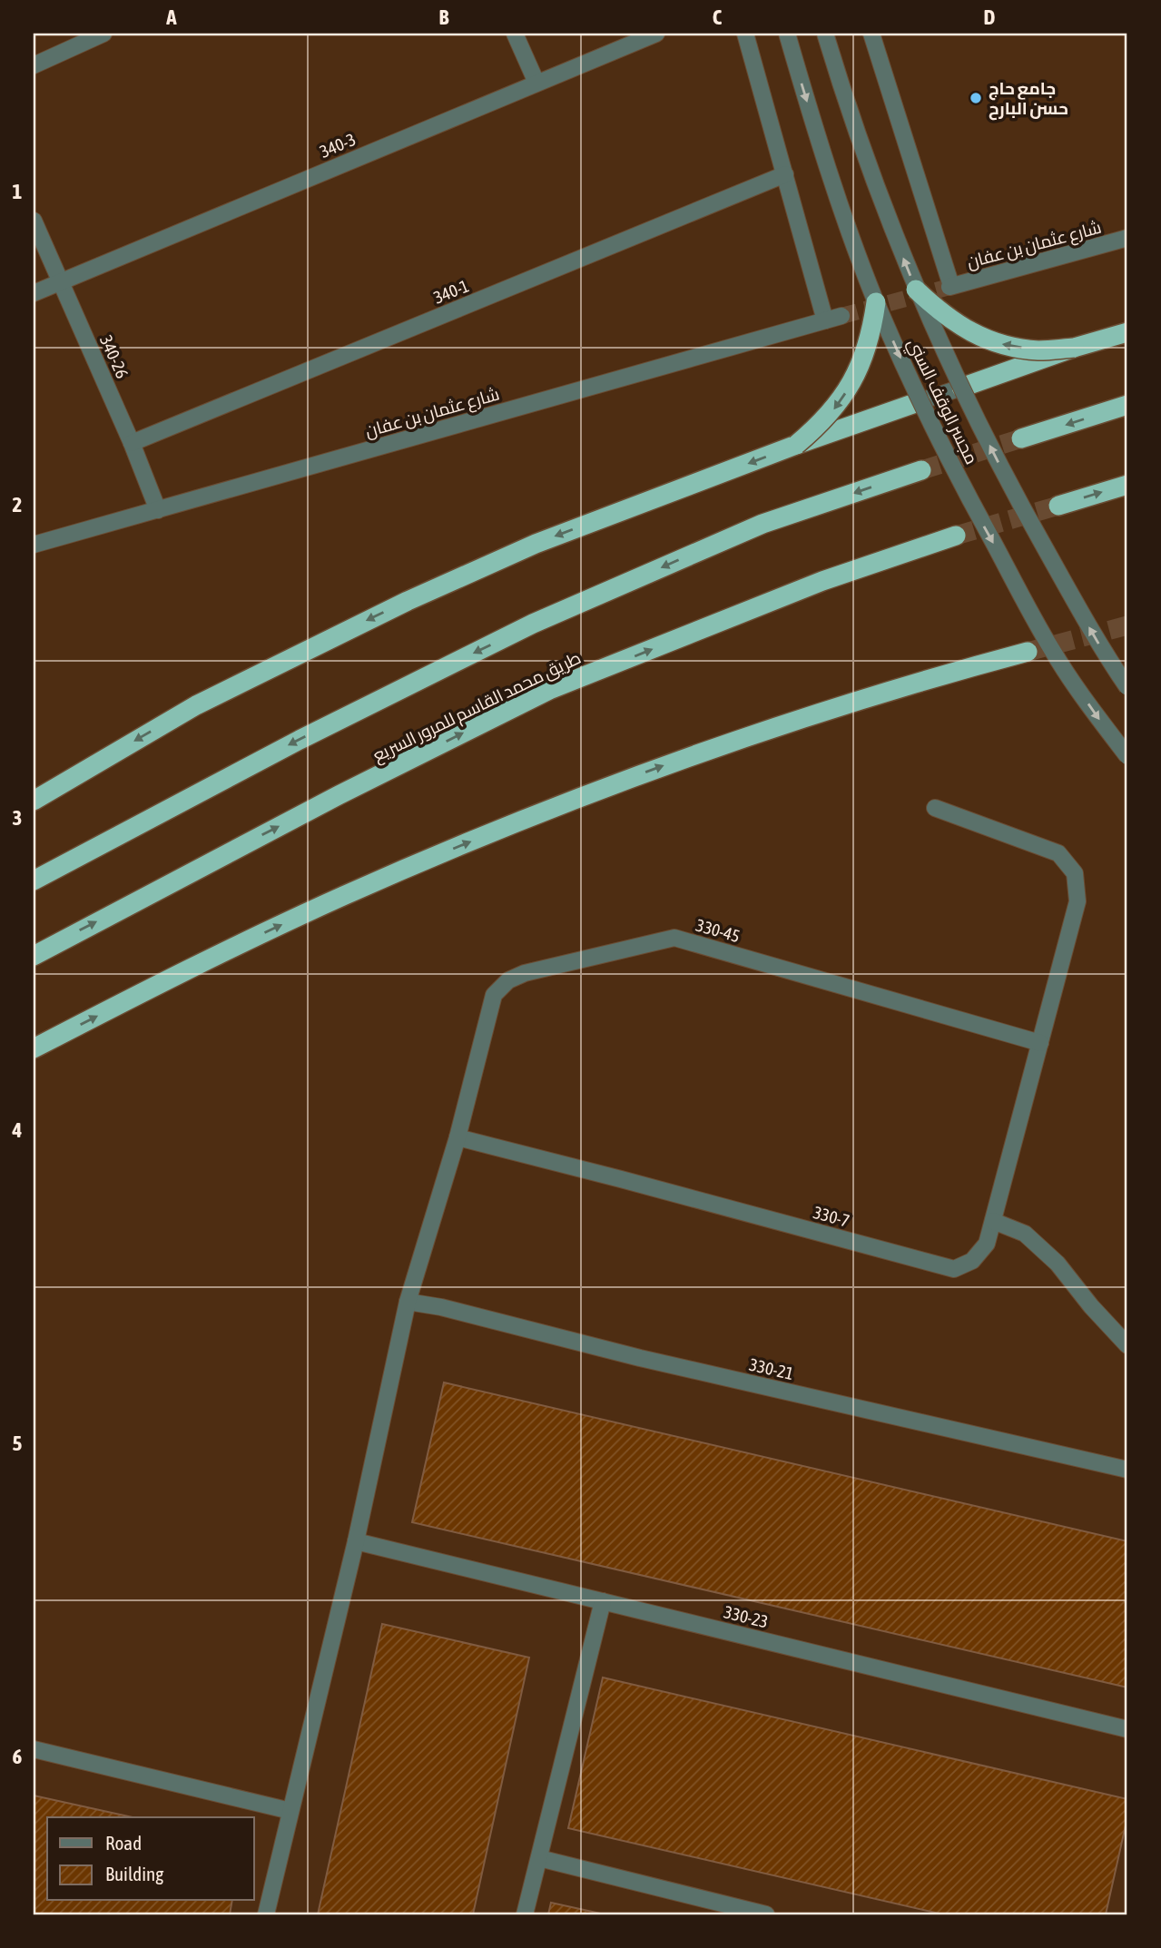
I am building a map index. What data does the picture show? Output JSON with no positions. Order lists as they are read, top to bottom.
{
  "streets": {
    "highway": ["طريق محمد القاسم للمرور السريع"],
    "street": [
      "340-3",
      "شارع عثمان بن عفان",
      "340-1",
      "340-26",
      "مجسر الوقف السني",
      "330-45",
      "330-7",
      "330-21",
      "330-23"
    ]
  },
  "crossings": [
    ["340-3", "340-26"],
    ["شارع عثمان بن عفان", "340-26"],
    ["340-1", "340-26"],
    ["330-45", "330-7"],
    ["330-45", "330-21"],
    ["330-45", "330-23"]
  ],
  "places": ["جامع حاج حسن البارح"],
  "legend": ["Road", "Building"],
  "grid": {
    "columns": [
      "A",
      "B",
      "C",
      "D"
    ],
    "rows": [
      "1",
      "2",
      "3",
      "4",
      "5",
      "6"
    ]
  }
}
